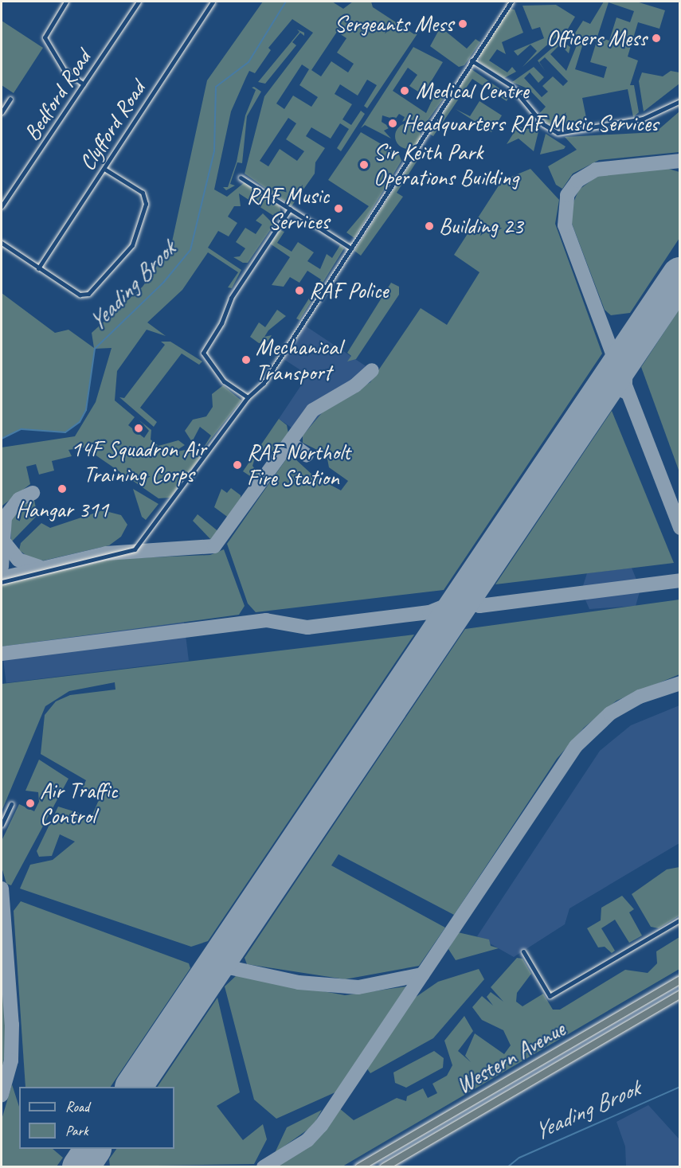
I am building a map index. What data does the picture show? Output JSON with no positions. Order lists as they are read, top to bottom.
{
  "streets": {
    "highway": ["Western Avenue"],
    "street": ["Bedford Road", "Clyfford Road"]
  },
  "water": ["Yeading Brook"],
  "places": [
    "Sergeants Mess",
    "Officers Mess",
    "Medical Centre",
    "Headquarters RAF Music Services",
    "Sir Keith Park Operations Building",
    "RAF Music Services",
    "Building 23",
    "RAF Police",
    "Mechanical Transport",
    "14F Squadron Air Training Corps",
    "RAF Northolt Fire Station",
    "Hangar 311",
    "Air Traffic Control"
  ],
  "legend": ["Road", "Park"]
}
